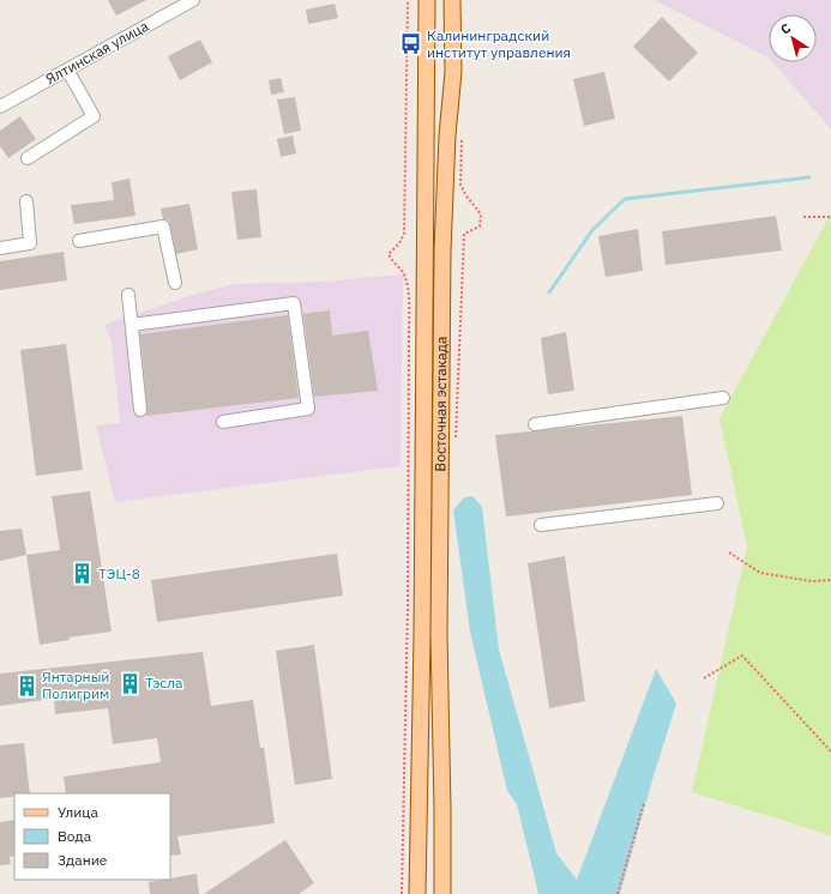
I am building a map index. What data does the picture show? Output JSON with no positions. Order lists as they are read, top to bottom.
{
  "streets": {
    "main road": ["Восточная эстакада"],
    "street": ["Ялтинская улица"]
  },
  "places": {
    "bus stop": ["Калининградский институт управления"],
    "building": ["ТЭЦ-8", "Тэсла", "Янтарный Полигрим"]
  },
  "legend": ["Улица", "Вода", "Здание"],
  "north": "top left"
}
